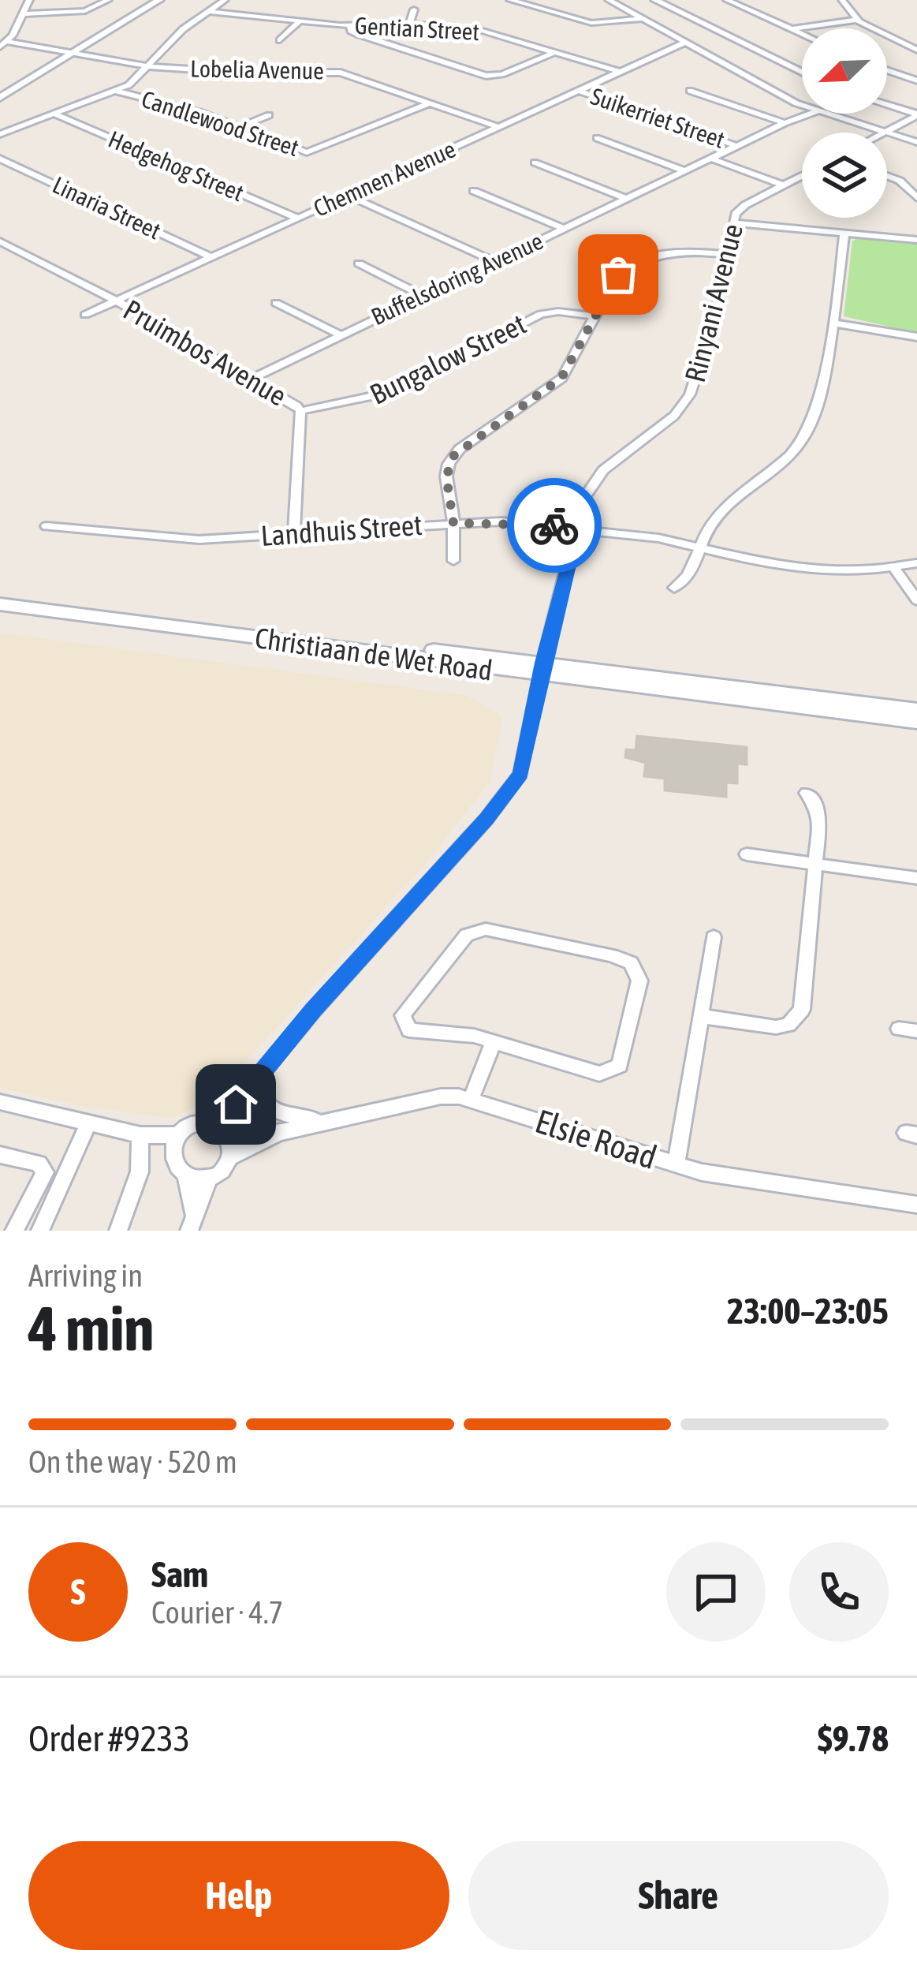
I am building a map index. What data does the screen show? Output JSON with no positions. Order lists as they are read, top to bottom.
{
  "streets": {
    "main road": ["Christiaan de Wet Road"],
    "street": [
      "Gentian Street",
      "Lobelia Avenue",
      "Suikerriet Street",
      "Candlewood Street",
      "Hedgehog Street",
      "Chemnen Avenue",
      "Linaria Street",
      "Buffelsdoring Avenue",
      "Rinyani Avenue",
      "Pruimbos Avenue",
      "Bungalow Street",
      "Landhuis Street",
      "Elsie Road"
    ]
  },
  "crossings": [
    ["Gentian Street", "Chemnen Avenue"],
    ["Lobelia Avenue", "Candlewood Street"],
    ["Lobelia Avenue", "Chemnen Avenue"],
    ["Suikerriet Street", "Chemnen Avenue"],
    ["Suikerriet Street", "Buffelsdoring Avenue"],
    ["Hedgehog Street", "Chemnen Avenue"],
    ["Chemnen Avenue", "Linaria Street"],
    ["Chemnen Avenue", "Pruimbos Avenue"],
    ["Buffelsdoring Avenue", "Pruimbos Avenue"],
    ["Rinyani Avenue", "Landhuis Street"],
    ["Rinyani Avenue", "Christiaan de Wet Road"],
    ["Pruimbos Avenue", "Bungalow Street"],
    ["Pruimbos Avenue", "Landhuis Street"]
  ],
  "north": "bottom left",
  "page": {
    "heading": ["4 min", "Arriving in", "23:00–23:05"],
    "panel": [
      "Sam",
      "Courier · 4.7",
      "Order #9233",
      "$9.78"
    ],
    "bar": "On the way · 520 m",
    "round": "S",
    "buttons": ["Help", "Share"]
  }
}
